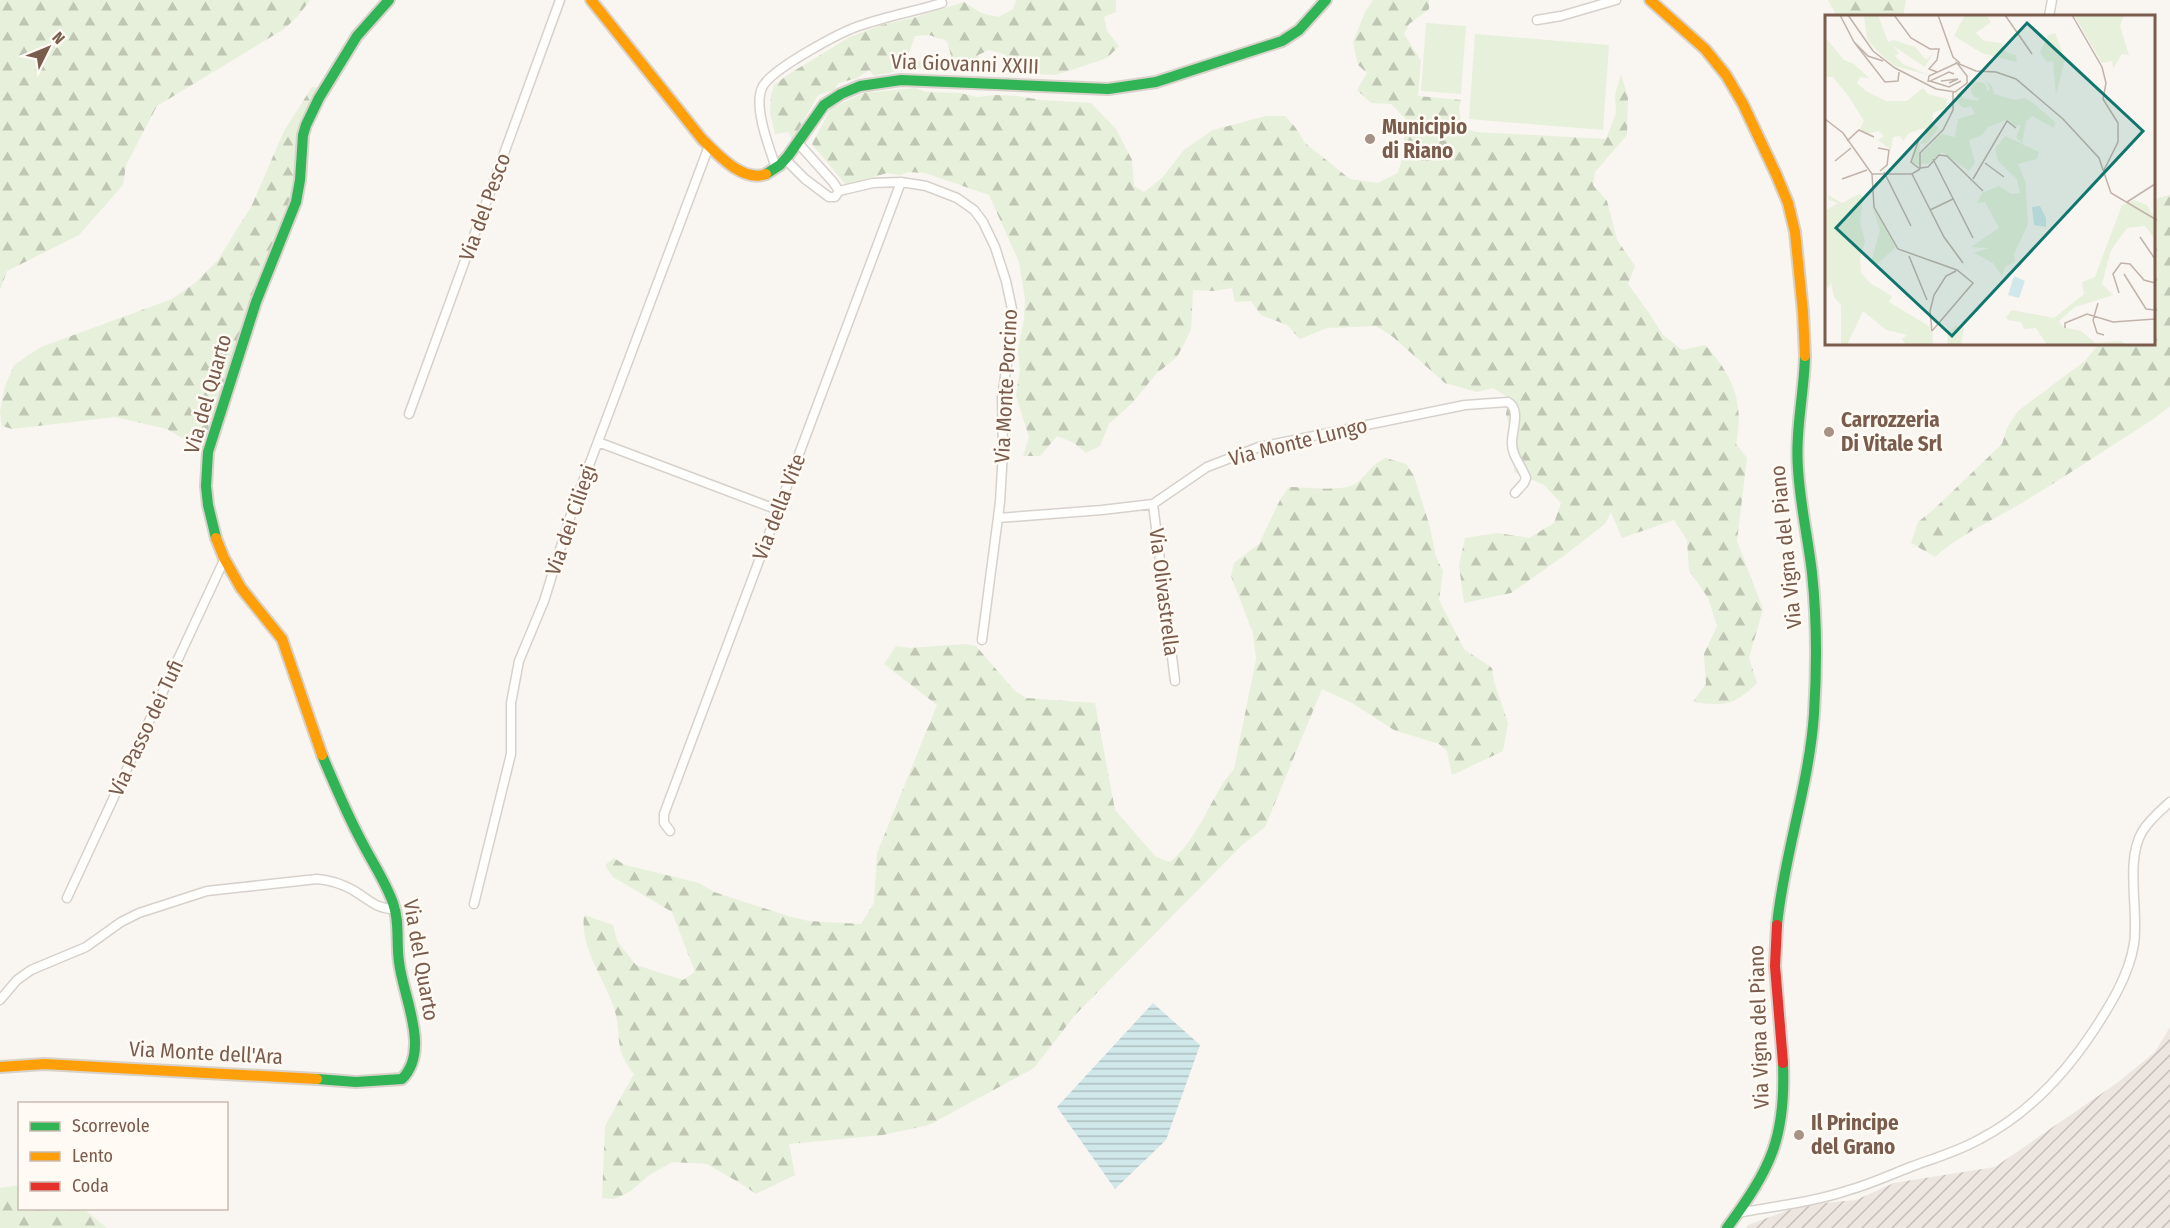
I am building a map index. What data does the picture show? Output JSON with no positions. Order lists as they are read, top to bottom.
{
  "streets": {
    "street": [
      "Via Giovanni XXIII",
      "Via del Pesco",
      "Via Monte Porcino",
      "Via del Quarto",
      "Via Monte Lungo",
      "Via della Vite",
      "Via dei Ciliegi",
      "Via Vigna del Piano",
      "Via Olivastrella",
      "Via Passo dei Tufi",
      "Via Monte dell'Ara"
    ]
  },
  "crossings": [
    ["Via Giovanni XXIII", "Via Monte Porcino"],
    ["Via Monte Porcino", "Via Monte Lungo"],
    ["Via Monte Porcino", "Via della Vite"],
    ["Via del Quarto", "Via Passo dei Tufi"],
    ["Via del Quarto", "Via Monte dell'Ara"],
    ["Via Monte Lungo", "Via Olivastrella"]
  ],
  "places": ["Municipio di Riano", "Carrozzeria Di Vitale Srl", "Il Principe del Grano"],
  "legend": ["Scorrevole", "Lento", "Coda"],
  "north": "top right"
}
